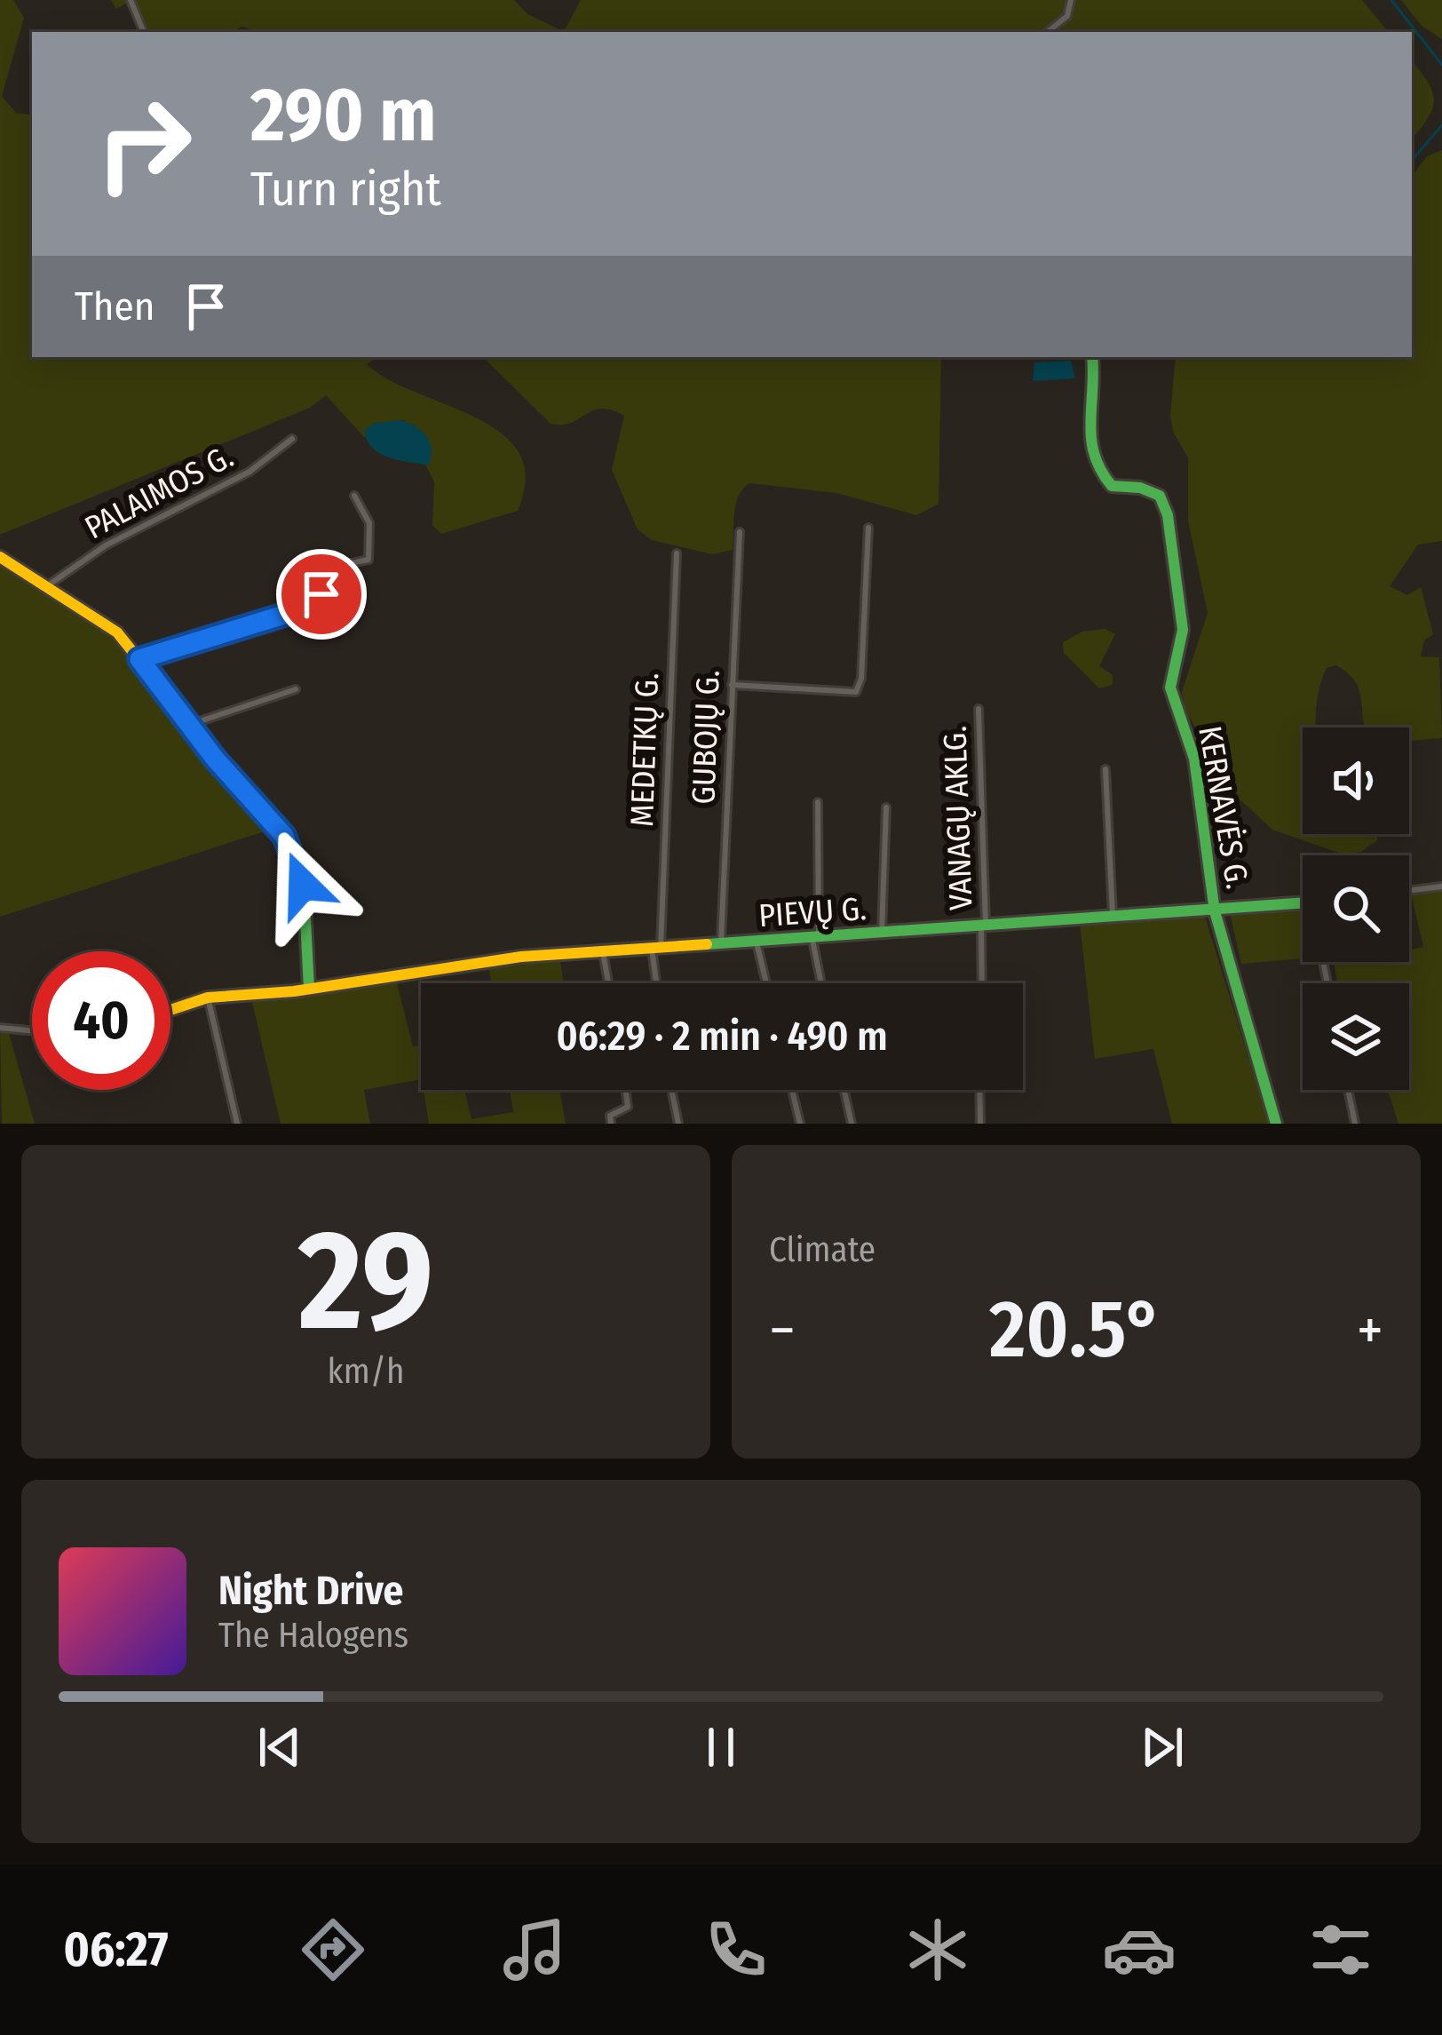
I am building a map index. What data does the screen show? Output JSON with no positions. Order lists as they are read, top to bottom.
{
  "streets": {
    "street": [
      "PALAIMOS G.",
      "GUBOJŲ G.",
      "MEDETKŲ G.",
      "KERNAVĖS G.",
      "VANAGŲ AKLG.",
      "PIEVŲ G."
    ]
  },
  "crossings": [
    ["GUBOJŲ G.", "PIEVŲ G."],
    ["MEDETKŲ G.", "PIEVŲ G."],
    ["KERNAVĖS G.", "PIEVŲ G."],
    ["VANAGŲ AKLG.", "PIEVŲ G."]
  ],
  "page": {
    "turn": ["290 m", "Turn right"],
    "then": "Then",
    "limit": "40",
    "trip": "06:29 · 2 min · 490 m",
    "tile": [
      ["29", "km/h"],
      "Climate"
    ],
    "heat": ["−", "20.5°", "+"],
    "song": ["Night Drive", "The Halogens"],
    "tabs": "06:27"
  }
}
